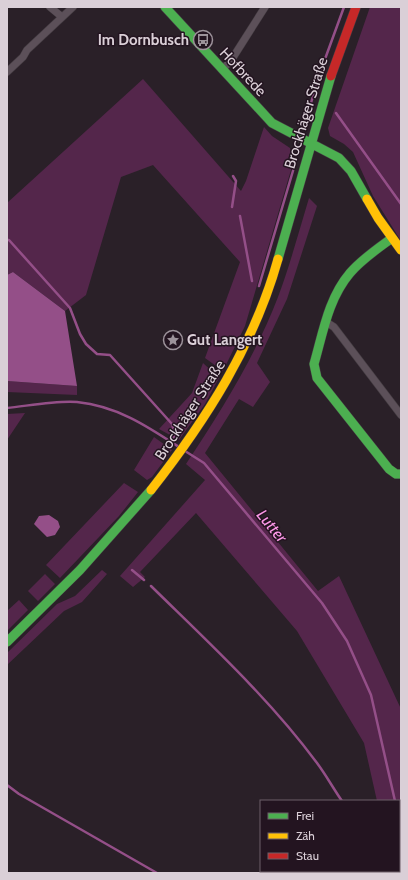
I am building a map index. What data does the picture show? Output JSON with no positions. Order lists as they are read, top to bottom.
{
  "streets": {
    "main road": ["Hofbrede", "Brockhäger Straße"]
  },
  "crossings": [
    ["Hofbrede", "Brockhäger Straße"]
  ],
  "water": ["Lutter"],
  "places": {
    "bus stop": ["Im Dornbusch"],
    "place": ["Gut Langert"]
  },
  "legend": ["Frei", "Zäh", "Stau"]
}
